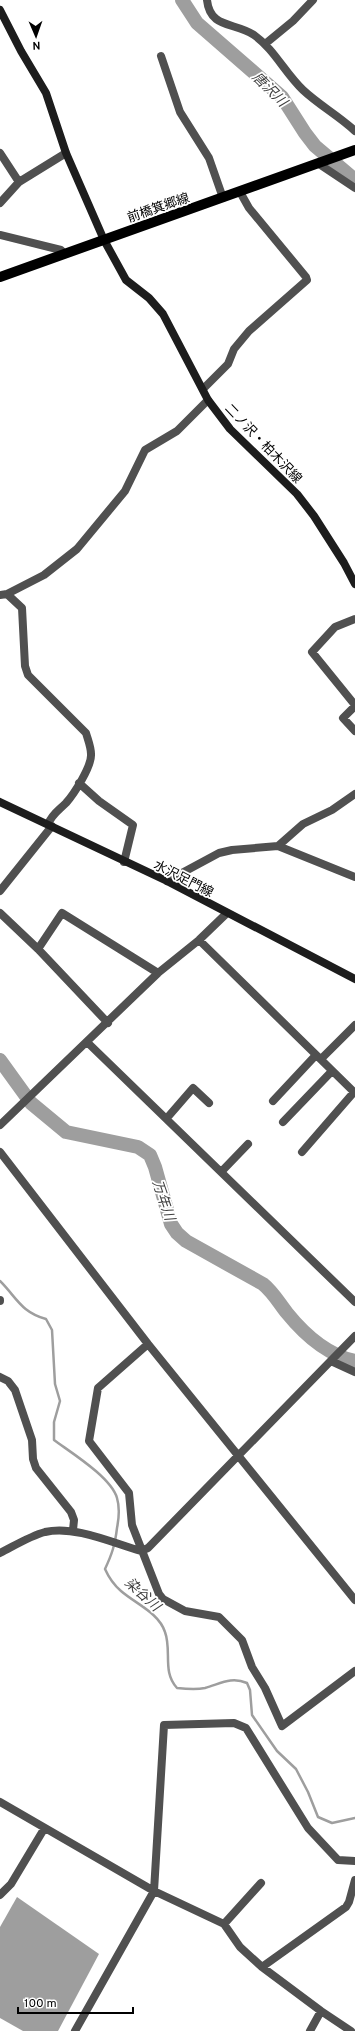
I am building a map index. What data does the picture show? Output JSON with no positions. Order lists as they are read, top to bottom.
{
  "streets": {
    "main road": ["前橋箕郷線"],
    "street": ["二ノ沢・柏木沢線", "水沢足門線"]
  },
  "crossings": [
    ["前橋箕郷線", "二ノ沢・柏木沢線"]
  ],
  "water": ["唐沢川", "万年川", "染谷川"],
  "scale_bar": "100 m",
  "north": "bottom"
}
